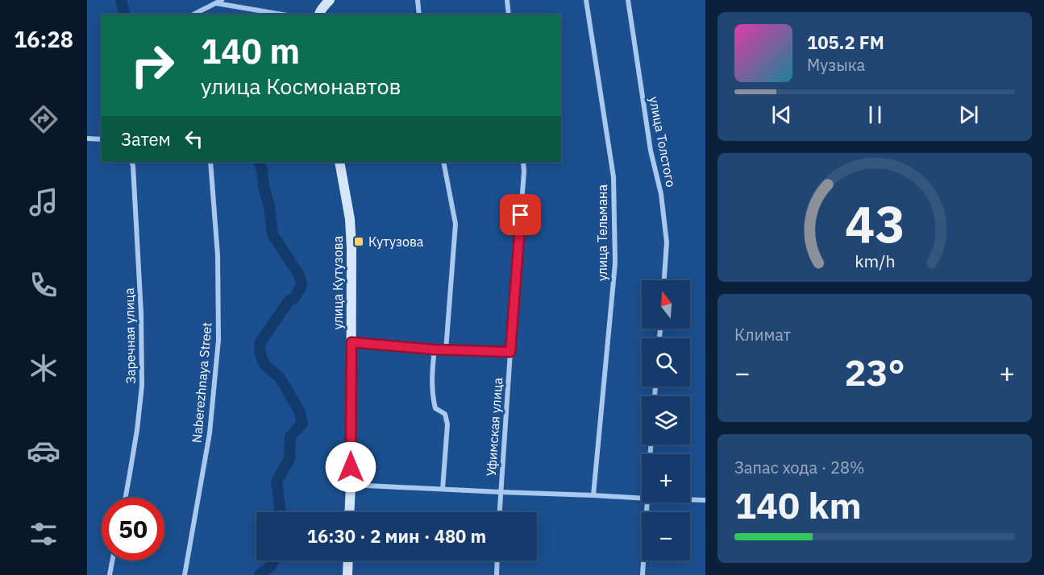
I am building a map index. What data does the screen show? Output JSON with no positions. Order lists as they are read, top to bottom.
{
  "streets": {
    "main road": ["улица Кутузова"],
    "street": [
      "улица Толстого",
      "улица Тельмана",
      "Заречная улица",
      "Naberezhnaya Street",
      "Уфимская улица"
    ]
  },
  "places": {
    "transit": ["Кутузова"]
  },
  "north": "top",
  "page": {
    "tabs": "16:28",
    "turn": ["140 m", "улица Космонавтов"],
    "song": ["105.2 FM", "Музыка"],
    "then": "Затем",
    "map_buttons": ["+", "−"],
    "tile": [
      "Климат",
      ["Запас хода · 28%", "140 km"]
    ],
    "heat": ["−", "23°", "+"],
    "limit": "50",
    "trip": "16:30 · 2 мин · 480 m",
    "gauge": ["43", "km/h"]
  }
}
